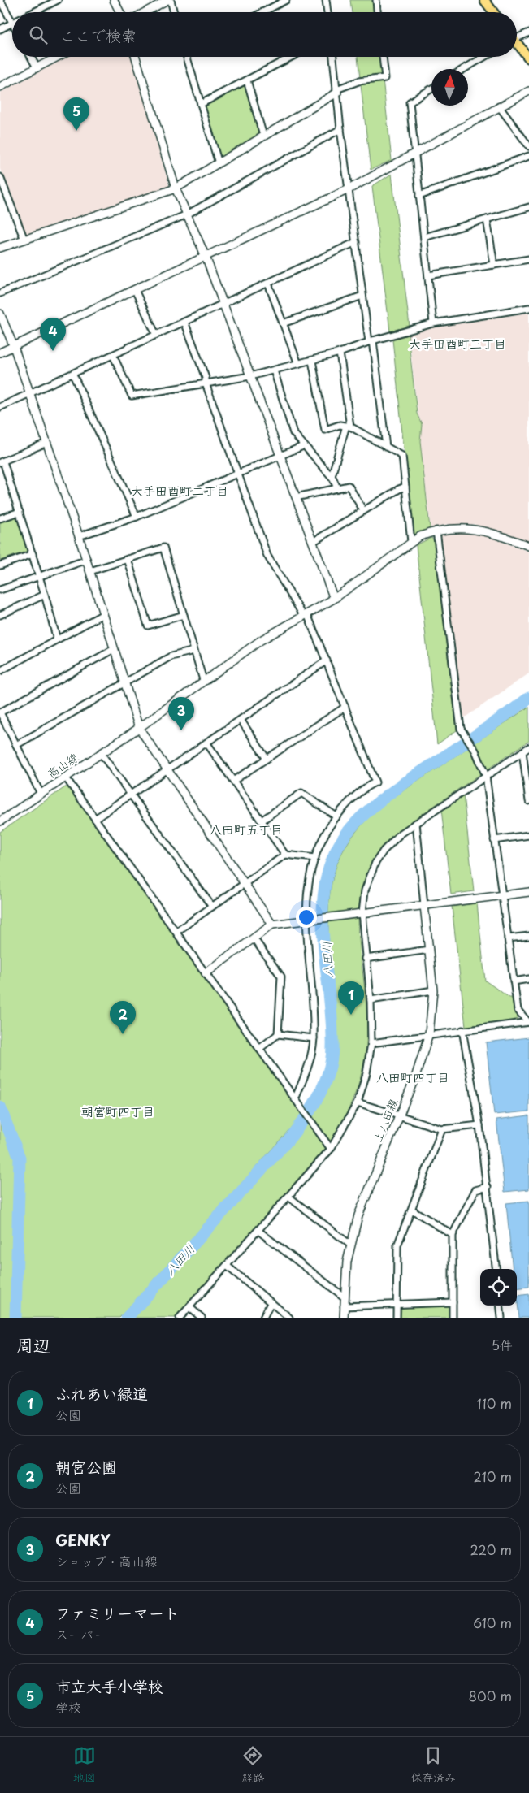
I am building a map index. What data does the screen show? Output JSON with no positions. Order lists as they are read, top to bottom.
{
  "streets": {
    "street": ["高山線", "上八田線"]
  },
  "districts": [
    "大手田酉町三丁目",
    "大手田酉町二丁目",
    "八田町五丁目",
    "八田町四丁目",
    "朝宮町四丁目"
  ],
  "water": ["八田川"],
  "north": "top",
  "page": {
    "search": "ここで検索",
    "pins": [
      "5",
      "4",
      "3",
      "1",
      "2"
    ],
    "heading": ["周辺", "5件"],
    "list": [
      {
        "mark": "1",
        "name": "ふれあい緑道",
        "note": "公園",
        "value": "110 m"
      },
      {
        "mark": "2",
        "name": "朝宮公園",
        "note": "公園",
        "value": "210 m"
      },
      {
        "mark": "3",
        "name": "GENKY",
        "note": "ショップ · 高山線",
        "value": "220 m"
      },
      {
        "mark": "4",
        "name": "ファミリーマート",
        "note": "スーパー",
        "value": "610 m"
      },
      {
        "mark": "5",
        "name": "市立大手小学校",
        "note": "学校",
        "value": "800 m"
      }
    ],
    "nav": ["地図", "経路", "保存済み"]
  }
}
